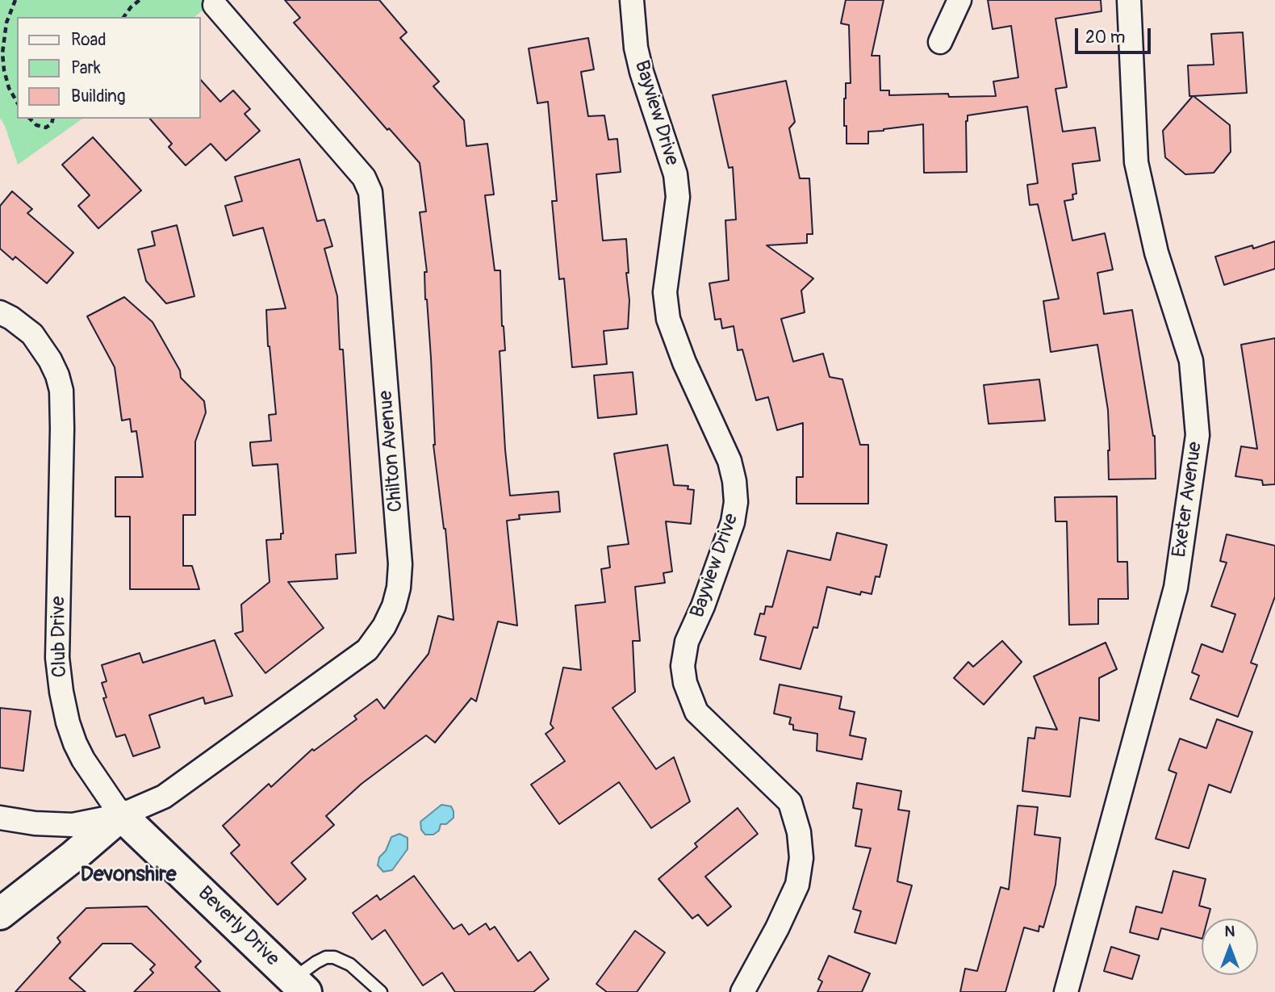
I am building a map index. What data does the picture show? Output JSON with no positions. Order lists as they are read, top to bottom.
{
  "streets": {
    "street": [
      "Bayview Drive",
      "Chilton Avenue",
      "Exeter Avenue",
      "Club Drive",
      "Beverly Drive"
    ]
  },
  "crossings": [
    ["Chilton Avenue", "Club Drive"],
    ["Chilton Avenue", "Beverly Drive"],
    ["Club Drive", "Beverly Drive"]
  ],
  "districts": ["Devonshire"],
  "legend": ["Road", "Park", "Building"],
  "scale_bar": "20 m",
  "north": "top"
}
